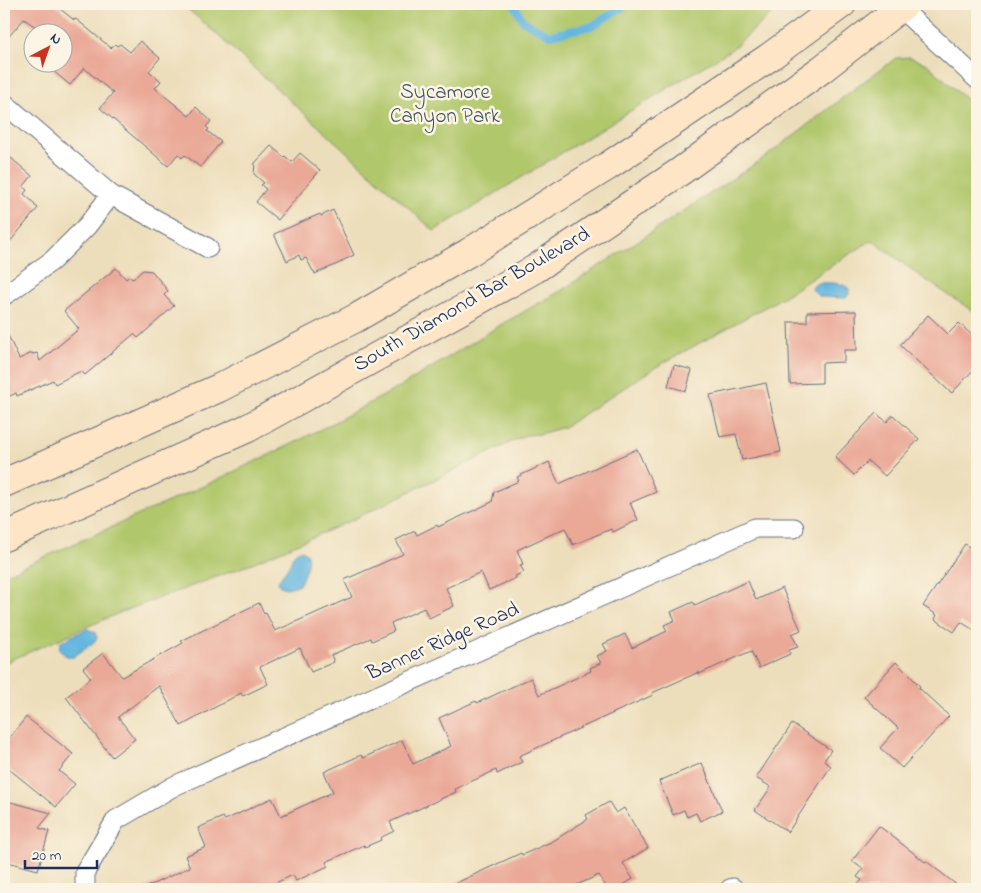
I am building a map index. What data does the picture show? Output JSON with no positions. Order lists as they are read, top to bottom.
{
  "streets": {
    "main road": ["South Diamond Bar Boulevard"],
    "street": ["Banner Ridge Road"]
  },
  "parks": ["Sycamore Canyon Park"],
  "scale_bar": "20 m",
  "north": "top right"
}
